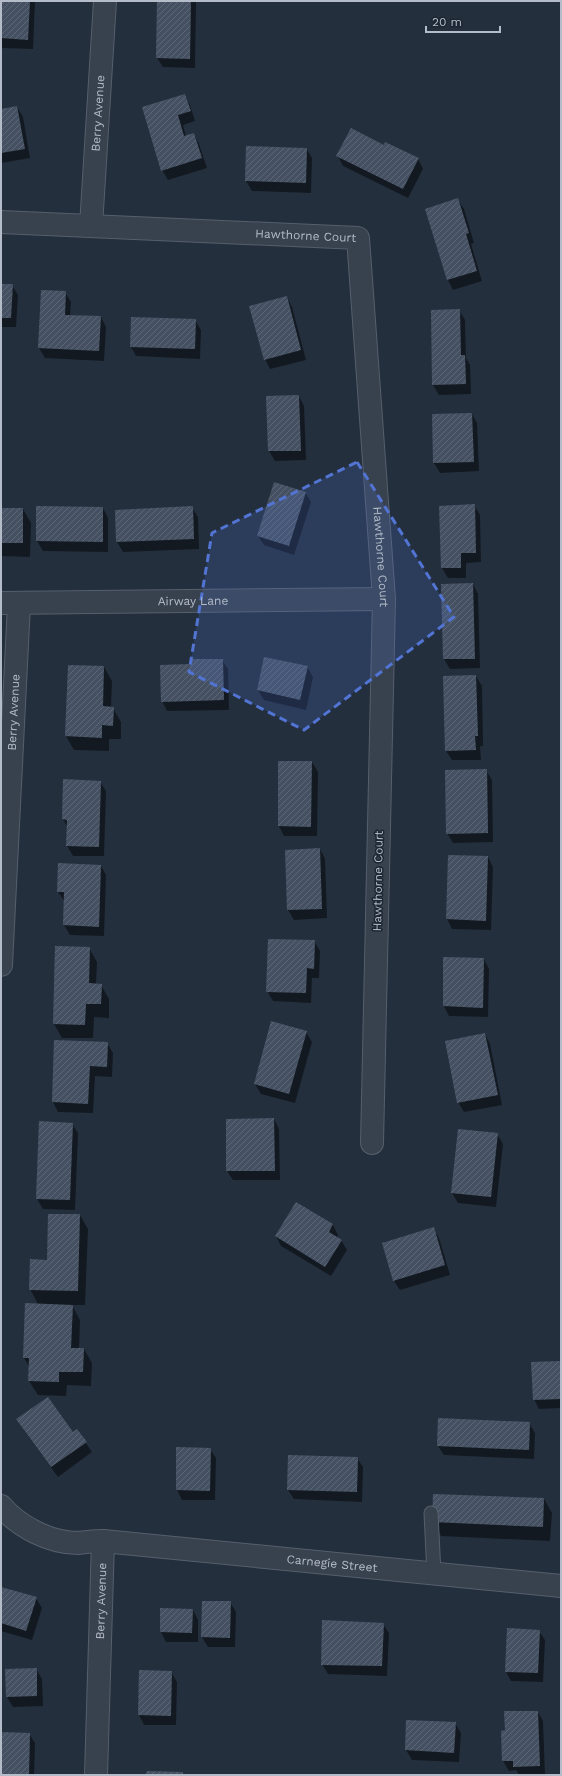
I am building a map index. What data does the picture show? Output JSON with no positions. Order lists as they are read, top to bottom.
{
  "streets": {
    "street": [
      "Berry Avenue",
      "Hawthorne Court",
      "Airway Lane",
      "Carnegie Street"
    ]
  },
  "crossings": [
    ["Berry Avenue", "Hawthorne Court"],
    ["Berry Avenue", "Airway Lane"],
    ["Berry Avenue", "Carnegie Street"],
    ["Hawthorne Court", "Airway Lane"]
  ],
  "scale_bar": "20 m"
}
